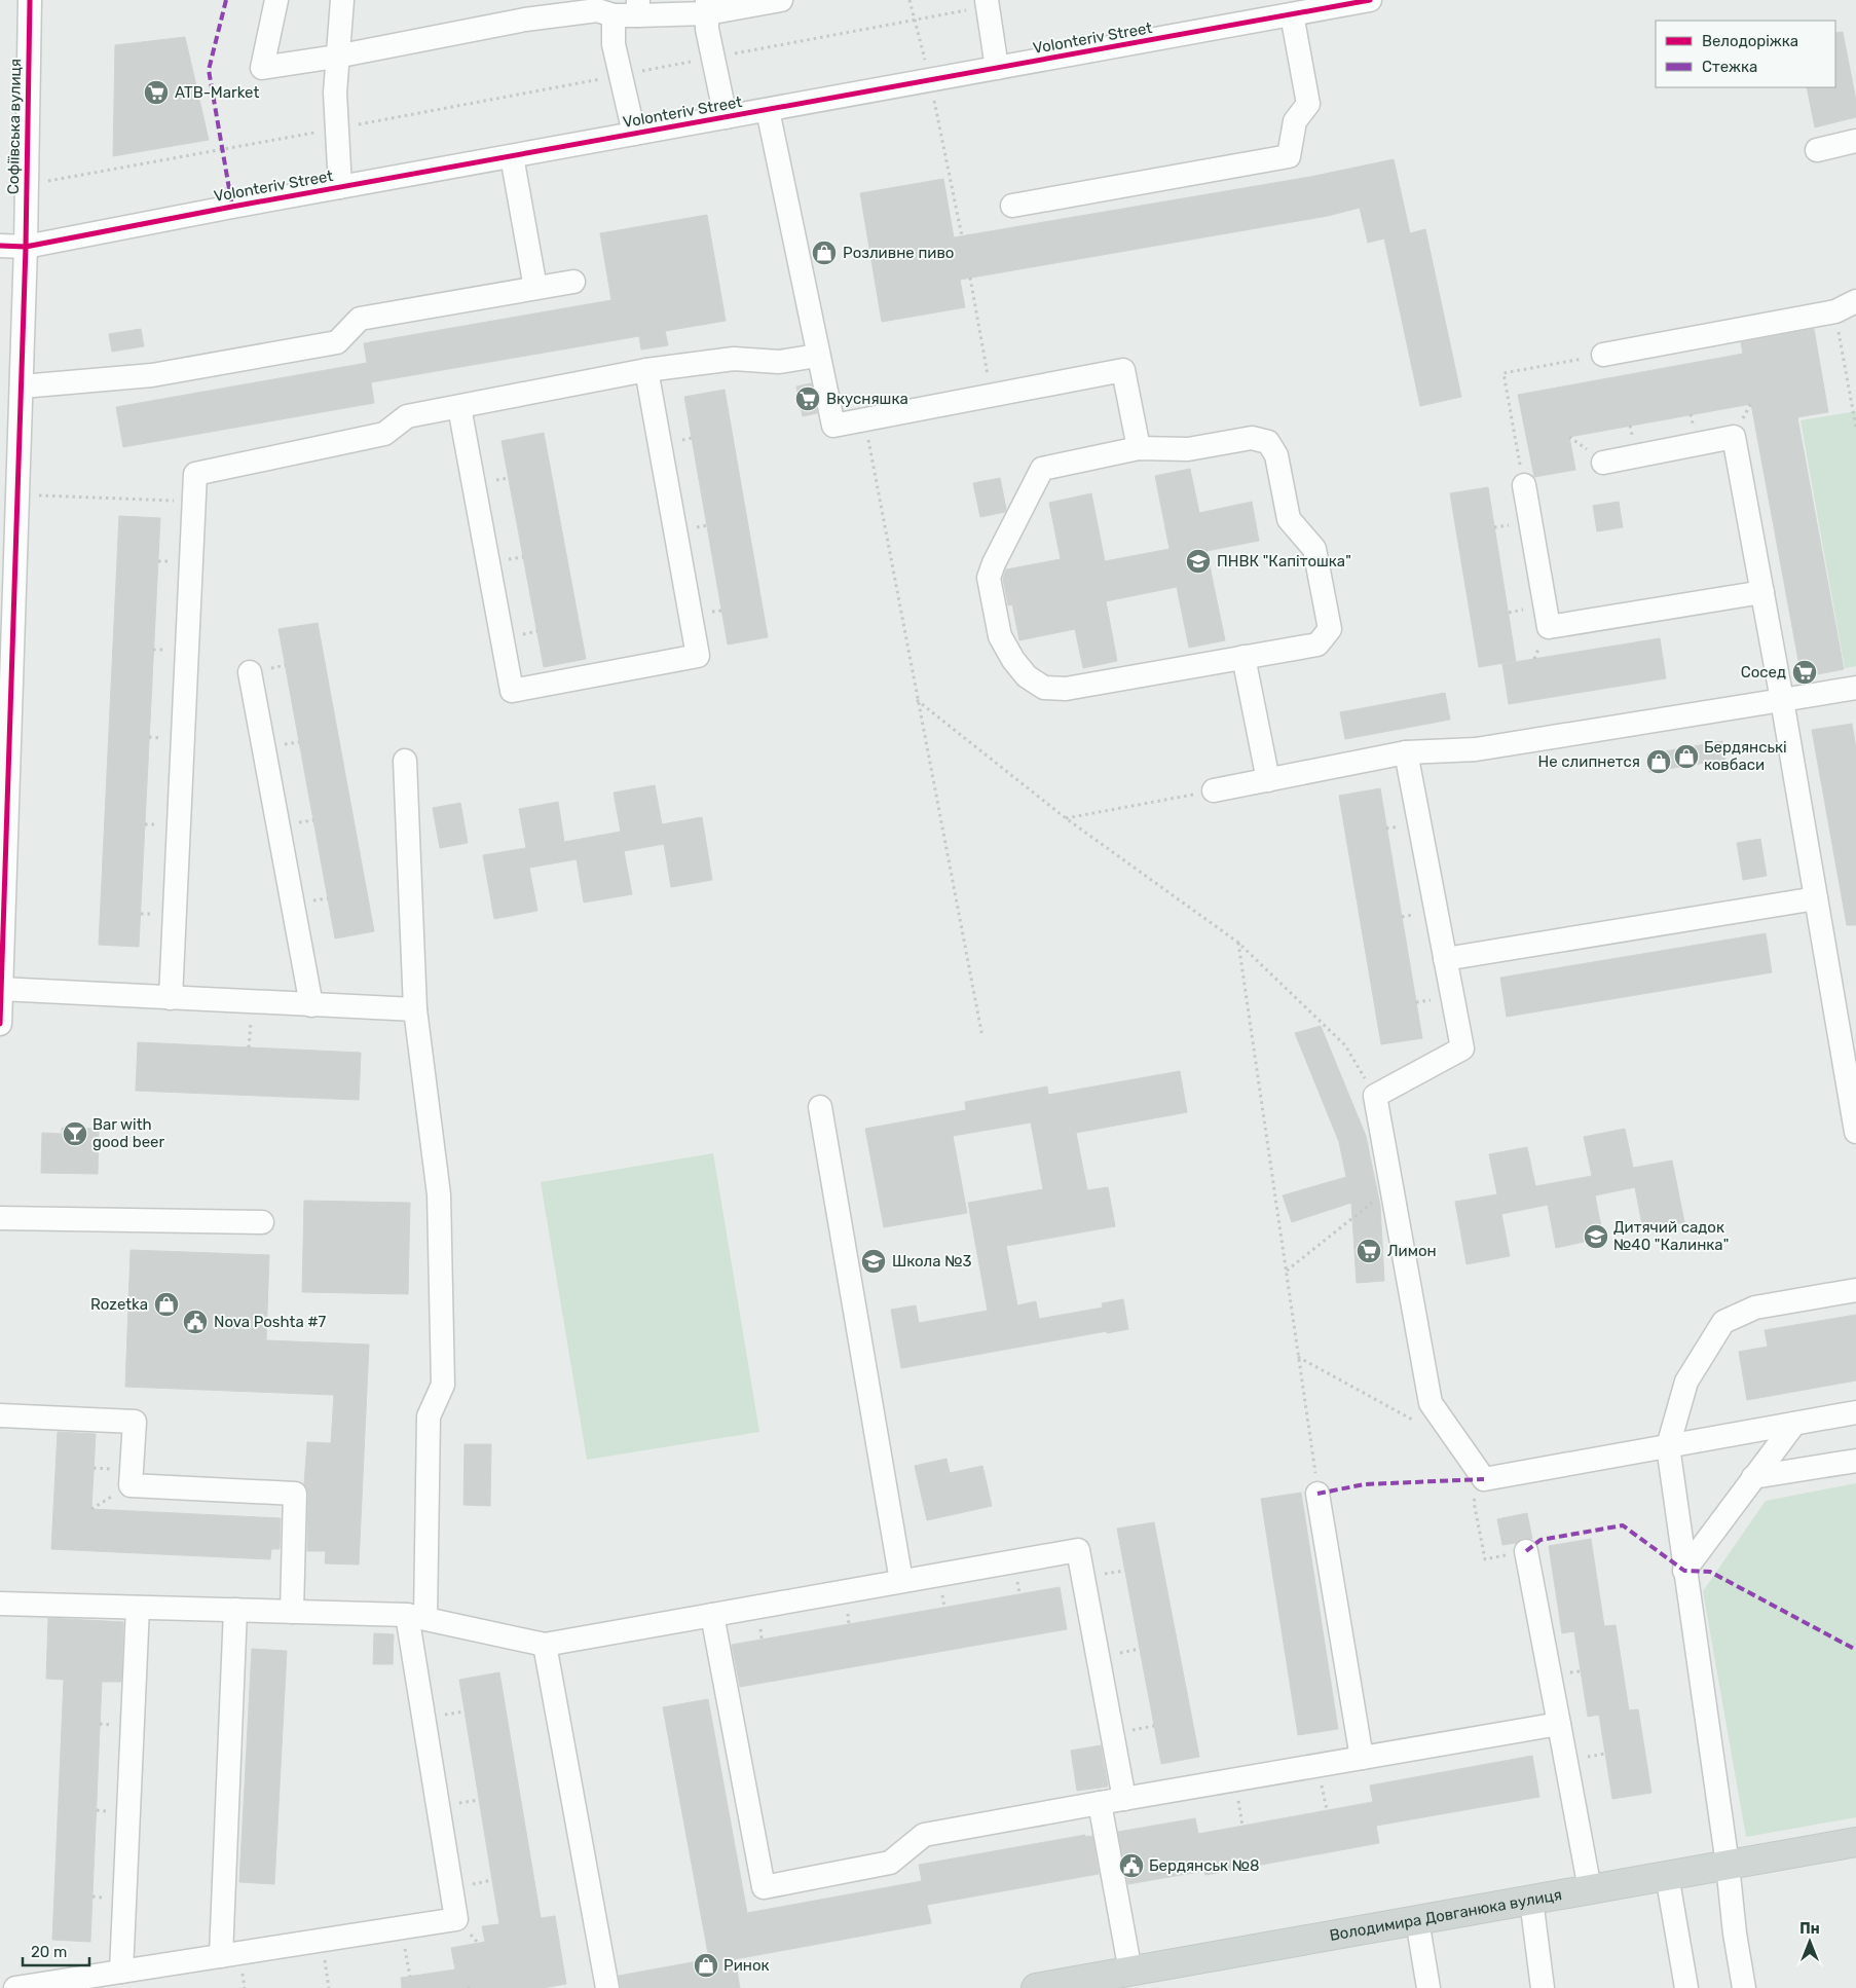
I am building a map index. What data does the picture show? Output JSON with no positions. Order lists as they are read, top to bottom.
{
  "streets": {
    "main road": ["Володимира Довганюка вулиця"],
    "street": ["Volonteriv Street", "Софіївська вулиця"]
  },
  "crossings": [
    ["Volonteriv Street", "Софіївська вулиця"]
  ],
  "places": {
    "supermarket": [
      "ATB-Market",
      "Вкусняшка",
      "Сосед",
      "Лимон"
    ],
    "shop": [
      "Розливне пиво",
      "Бердянські ковбаси",
      "Не слипнется",
      "Rozetka",
      "Ринок"
    ],
    "school or university": ["ПНВК \"Капітошка\"", "Дитячий садок №40 \"Калинка\"", "Школа №3"],
    "bar": ["Bar with good beer"],
    "public building": ["Nova Poshta #7", "Бердянськ №8"]
  },
  "legend": ["Велодоріжка", "Стежка"],
  "scale_bar": "20 m",
  "north": "top"
}
